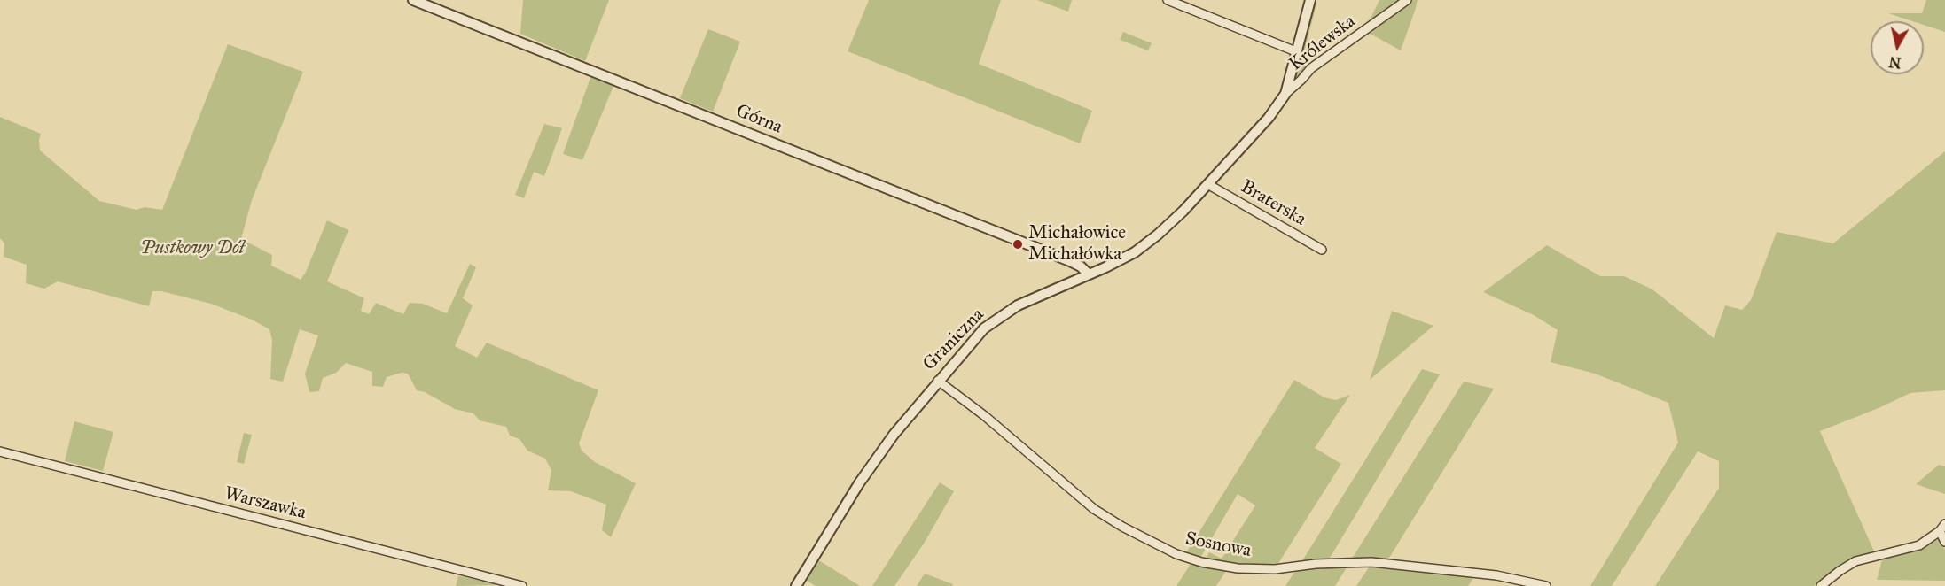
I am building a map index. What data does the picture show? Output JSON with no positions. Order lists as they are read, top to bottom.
{
  "streets": {
    "street": [
      "Królewska",
      "Górna",
      "Braterska",
      "Graniczna",
      "Warszawka",
      "Sosnowa"
    ]
  },
  "crossings": [
    ["Królewska", "Graniczna"],
    ["Górna", "Graniczna"],
    ["Braterska", "Graniczna"],
    ["Graniczna", "Sosnowa"]
  ],
  "parks": ["Pustkowy Dół"],
  "places": ["Michałowice Michałówka"],
  "north": "bottom"
}
